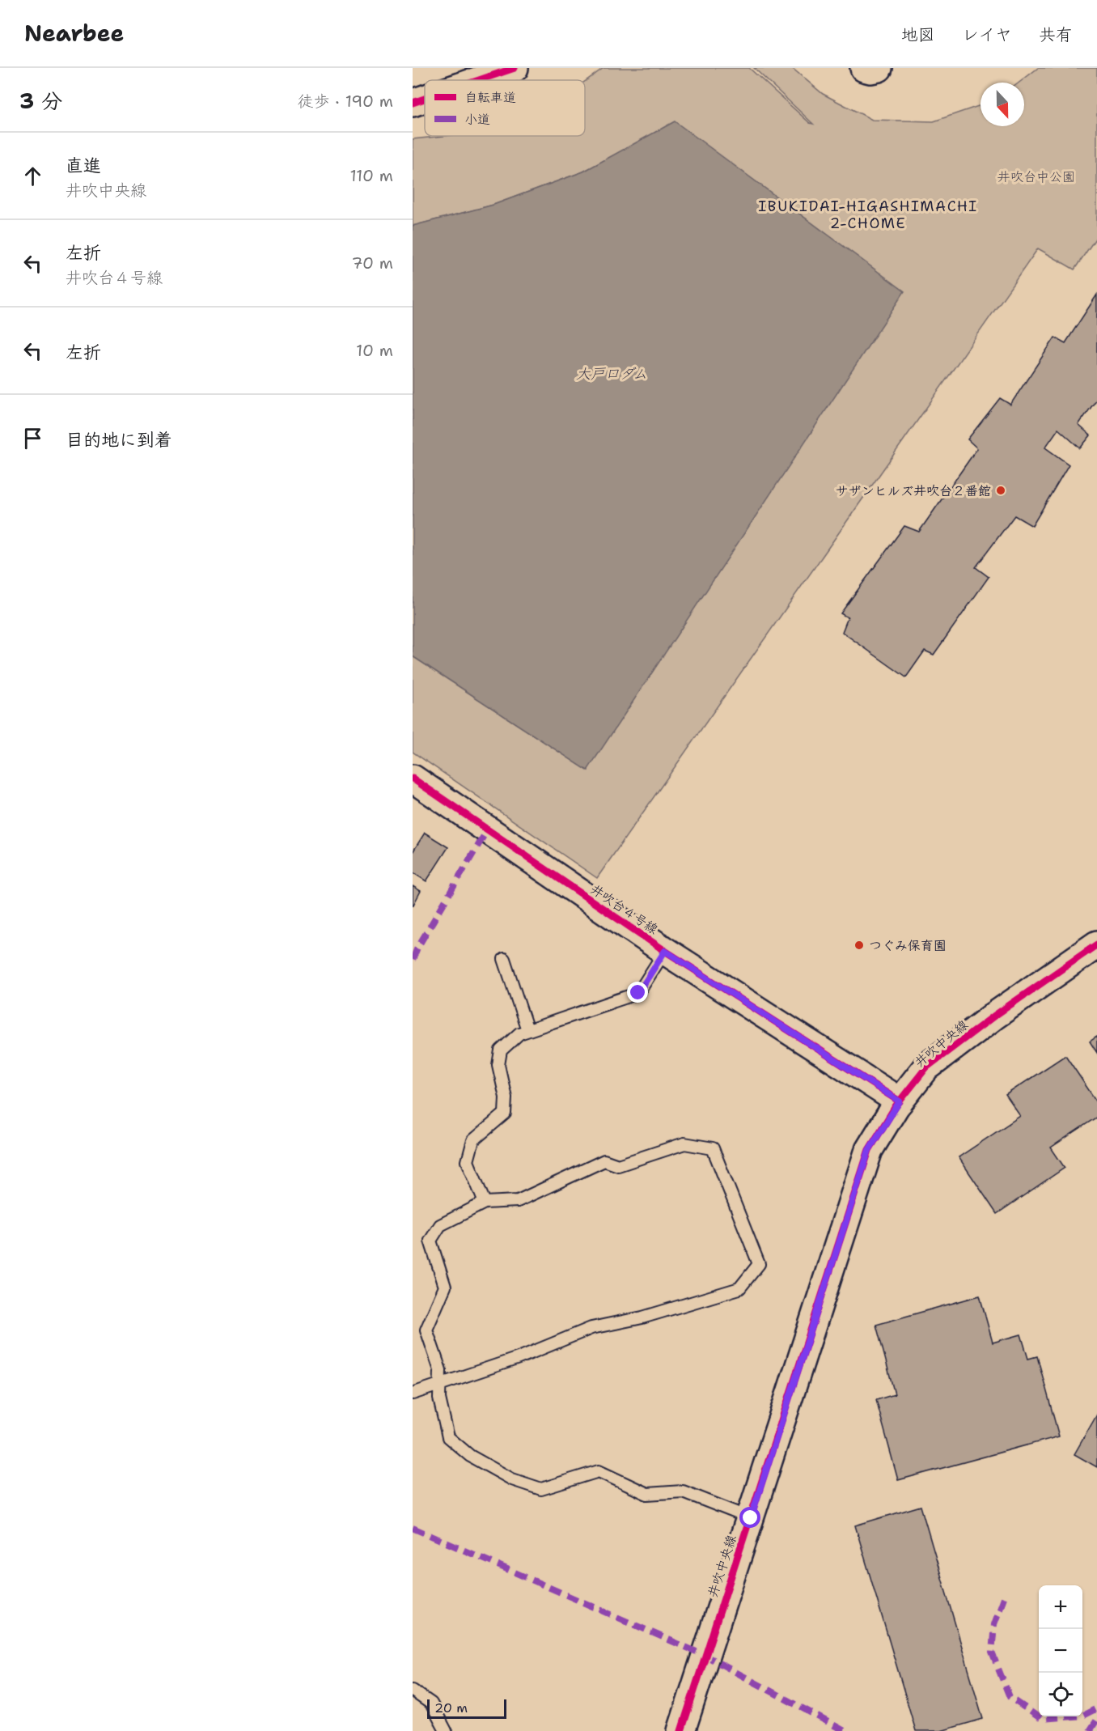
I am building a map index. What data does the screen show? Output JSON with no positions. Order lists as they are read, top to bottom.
{
  "streets": {
    "street": ["井吹台４号線", "井吹中央線"]
  },
  "crossings": [
    ["井吹台４号線", "井吹中央線"]
  ],
  "districts": ["IBUKIDAI-HIGASHIMACHI 2-CHOME"],
  "water": ["大戸口ダム"],
  "parks": ["井吹台中公園"],
  "places": ["サザンヒルズ井吹台２番館", "つぐみ保育園"],
  "legend": ["自転車道", "小道"],
  "scale_bar": "20 m",
  "north": "bottom",
  "page": {
    "header": "Nearbee",
    "nav": ["地図", "レイヤ", "共有"],
    "heading": ["3 分", "徒歩 · 190 m"],
    "list": [
      ["直進", "井吹中央線", "110 m"],
      ["左折", "井吹台４号線", "70 m"],
      ["左折", "10 m"],
      "目的地に到着"
    ],
    "map_buttons": ["+", "−"],
    "scale": "20 m"
  }
}
